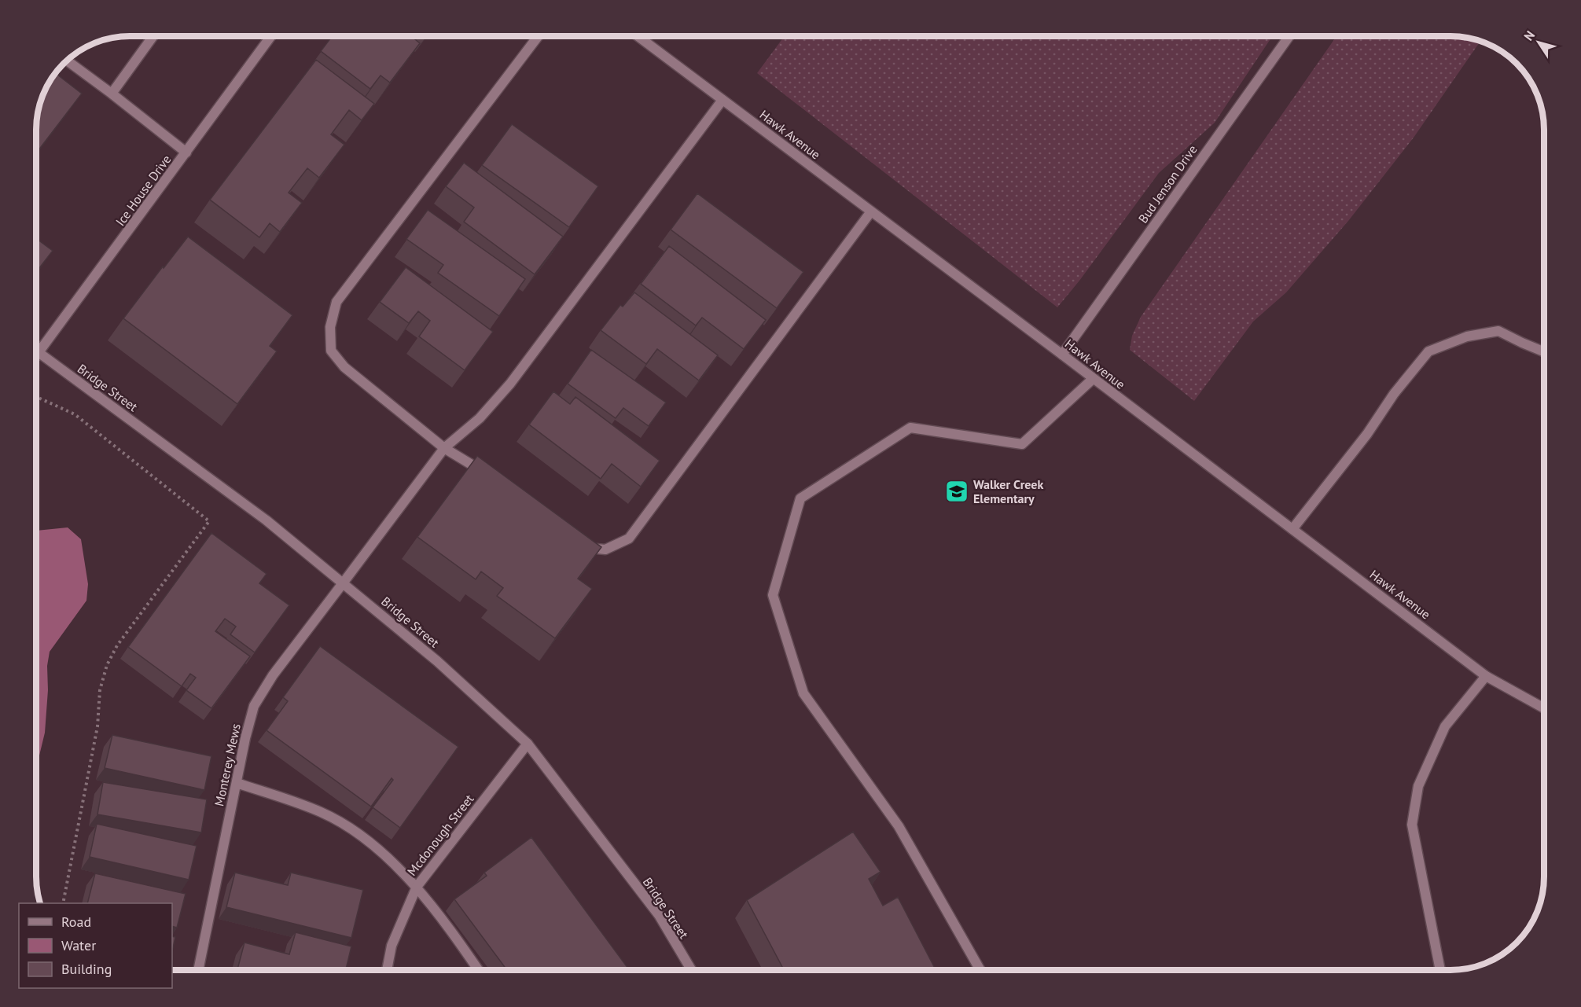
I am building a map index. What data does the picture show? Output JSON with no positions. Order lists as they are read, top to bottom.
{
  "streets": {
    "street": [
      "Hawk Avenue",
      "Bud Jenson Drive",
      "Ice House Drive",
      "Bridge Street",
      "Monterey Mews",
      "Mcdonough Street"
    ]
  },
  "crossings": [
    ["Hawk Avenue", "Bud Jenson Drive"],
    ["Hawk Avenue", "Monterey Mews"],
    ["Ice House Drive", "Bridge Street"],
    ["Bridge Street", "Monterey Mews"],
    ["Bridge Street", "Mcdonough Street"]
  ],
  "places": {
    "school or university": ["Walker Creek Elementary"]
  },
  "legend": ["Road", "Water", "Building"],
  "north": "top left"
}
